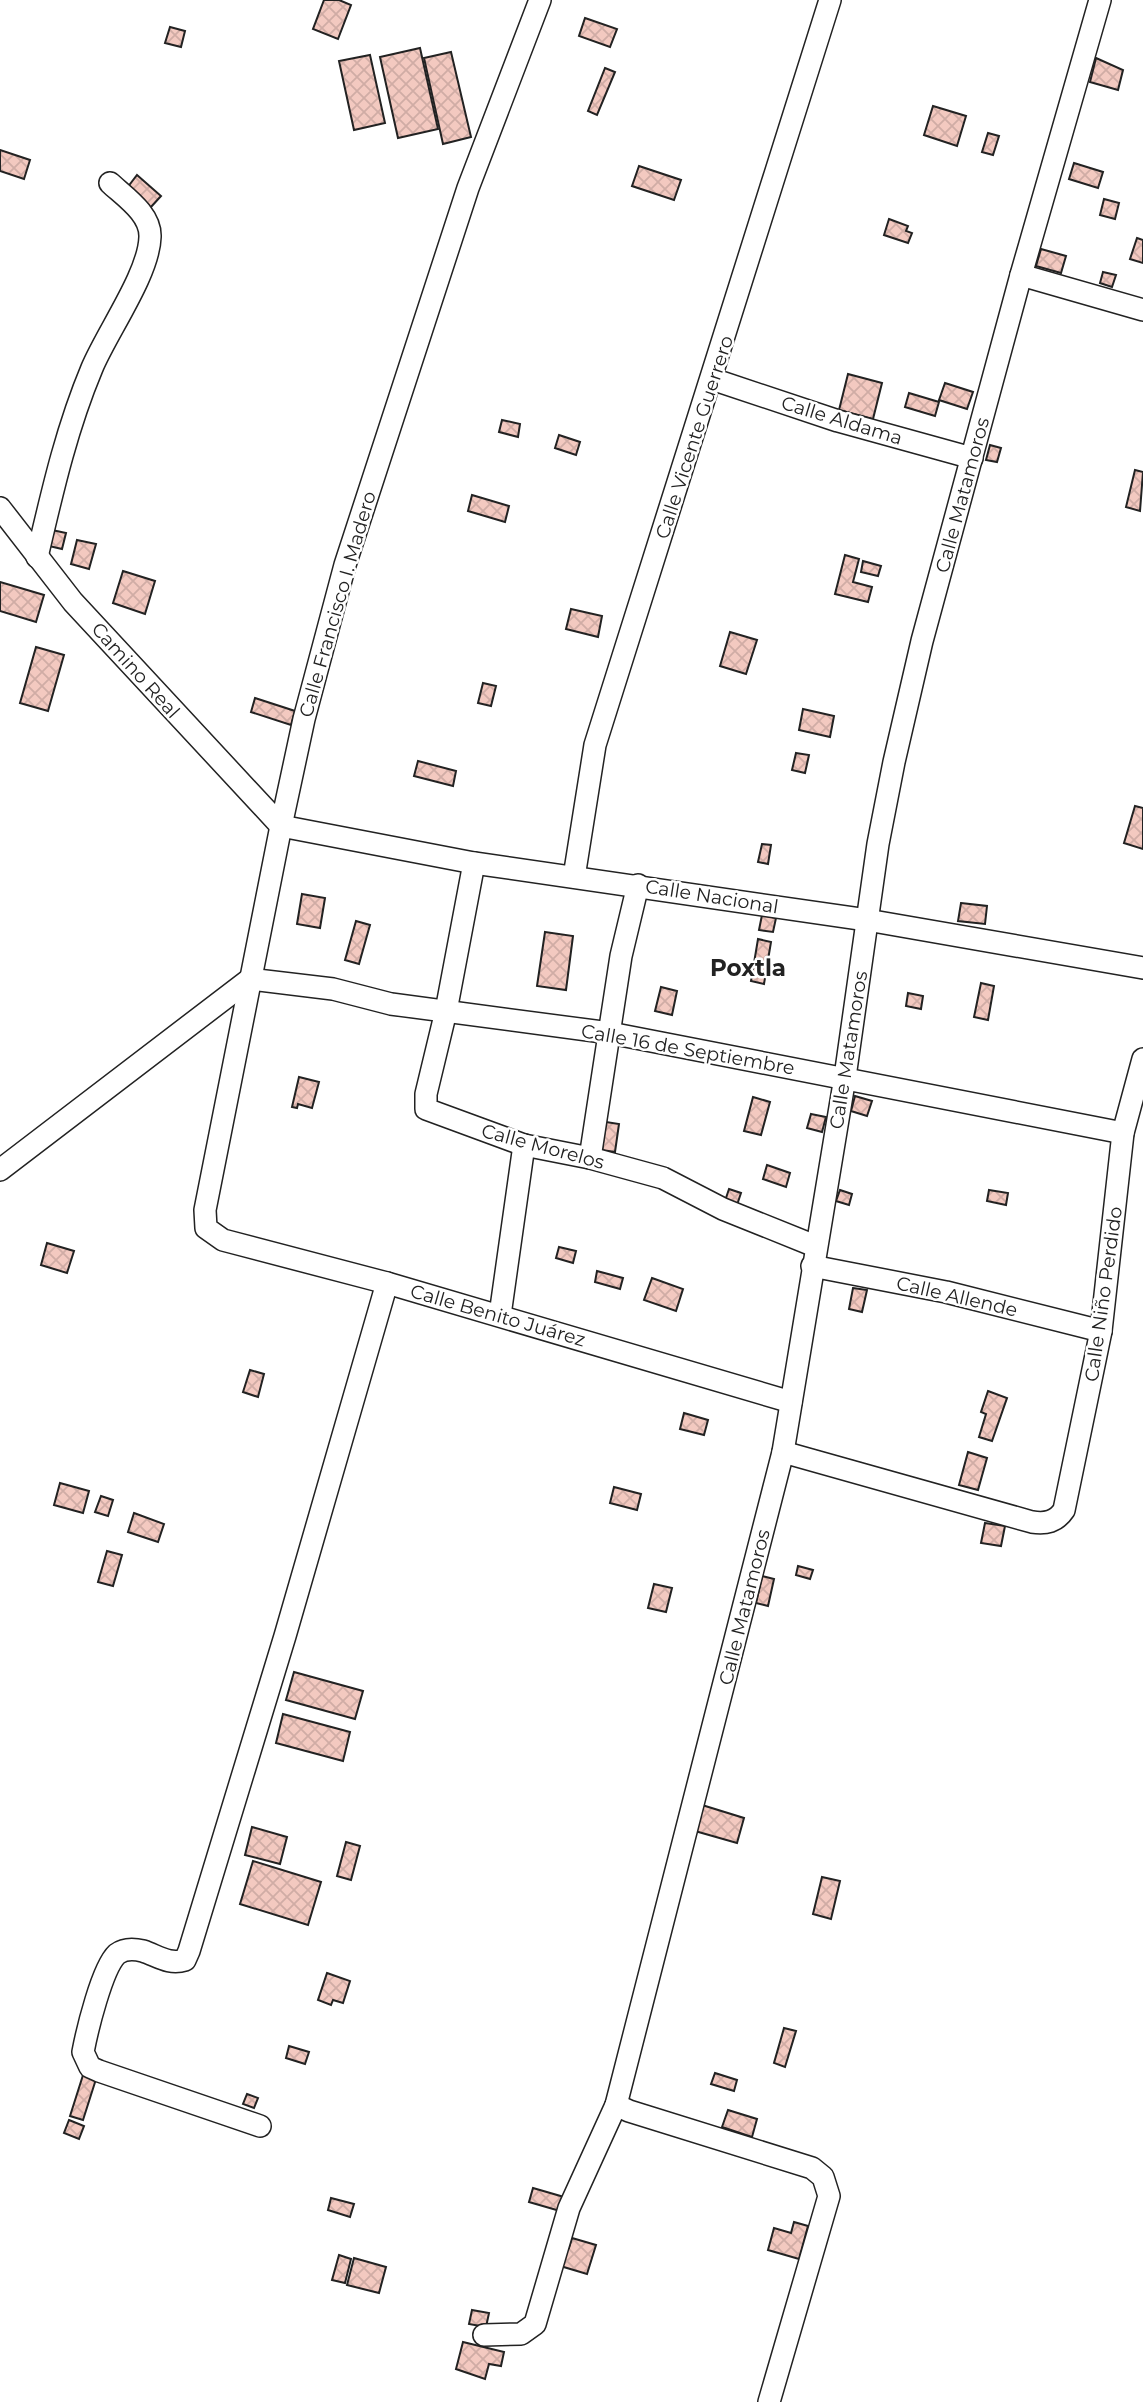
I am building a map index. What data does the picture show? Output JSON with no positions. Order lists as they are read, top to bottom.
{
  "streets": {
    "street": [
      "Calle Aldama",
      "Calle Vicente Guerrero",
      "Calle Matamoros",
      "Calle Francisco I. Madero",
      "Camino Real",
      "Calle Nacional",
      "Calle 16 de Septiembre",
      "Calle Morelos",
      "Calle Niño Perdido",
      "Calle Allende",
      "Calle Benito Juárez"
    ]
  },
  "crossings": [
    ["Calle Aldama", "Calle Vicente Guerrero"],
    ["Calle Aldama", "Calle Matamoros"],
    ["Calle Vicente Guerrero", "Calle Nacional"],
    ["Calle Matamoros", "Calle Nacional"],
    ["Calle Matamoros", "Calle 16 de Septiembre"],
    ["Calle Matamoros", "Calle Morelos"],
    ["Calle Matamoros", "Calle Niño Perdido"],
    ["Calle Matamoros", "Calle Allende"],
    ["Calle Matamoros", "Calle Benito Juárez"],
    ["Calle Francisco I. Madero", "Camino Real"],
    ["Calle Francisco I. Madero", "Calle Nacional"],
    ["Calle Francisco I. Madero", "Calle 16 de Septiembre"],
    ["Calle Francisco I. Madero", "Calle Benito Juárez"],
    ["Camino Real", "Calle Nacional"],
    ["Calle Nacional", "Calle Morelos"],
    ["Calle 16 de Septiembre", "Calle Morelos"],
    ["Calle 16 de Septiembre", "Calle Niño Perdido"],
    ["Calle Morelos", "Calle Allende"],
    ["Calle Niño Perdido", "Calle Allende"]
  ],
  "districts": ["Poxtla"]
}
